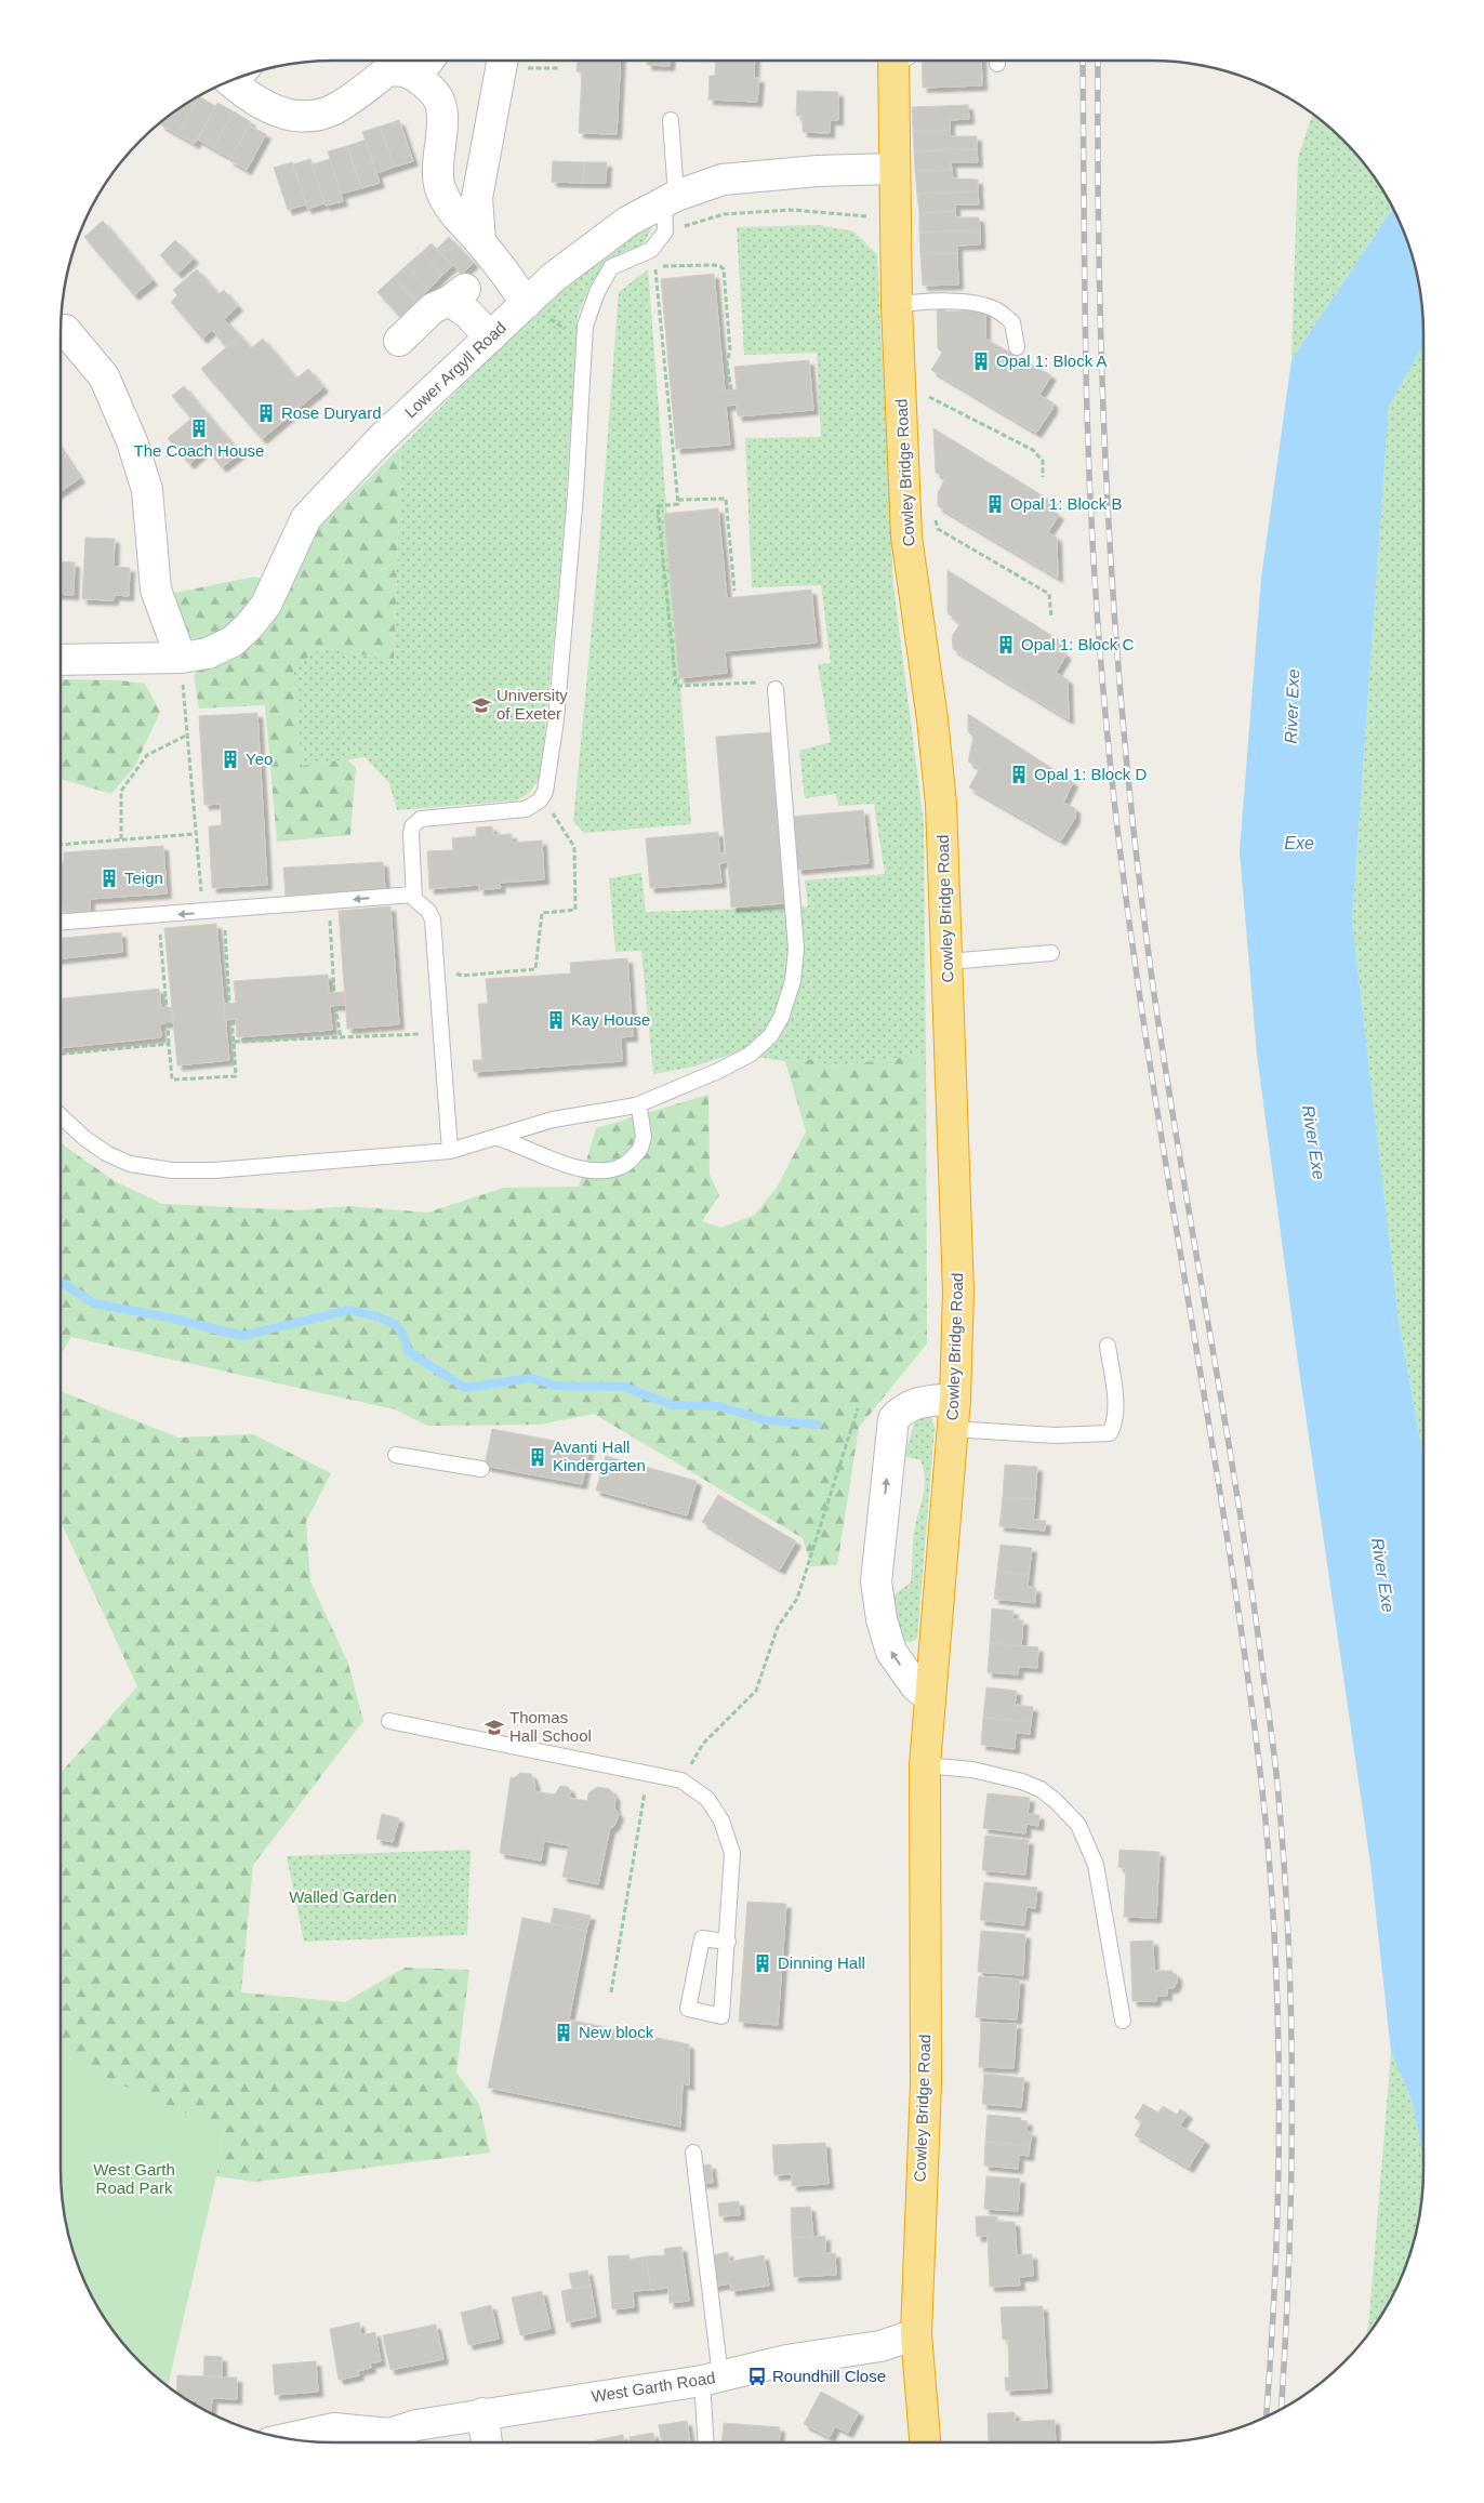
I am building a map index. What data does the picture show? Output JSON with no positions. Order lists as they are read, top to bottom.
{
  "streets": {
    "highway": ["Cowley Bridge Road"],
    "street": ["Lower Argyll Road", "West Garth Road"]
  },
  "crossings": [
    ["Lower Argyll Road", "Cowley Bridge Road"],
    ["Cowley Bridge Road", "West Garth Road"]
  ],
  "water": ["River Exe", "Exe"],
  "parks": ["Walled Garden", "West Garth Road Park"],
  "places": {
    "building": [
      "Opal 1: Block A",
      "Rose Duryard",
      "The Coach House",
      "Opal 1: Block B",
      "Opal 1: Block C",
      "Yeo",
      "Opal 1: Block D",
      "Teign",
      "Kay House",
      "Avanti Hall Kindergarten",
      "Dinning Hall",
      "New block"
    ],
    "school or university": ["University of Exeter", "Thomas Hall School"],
    "bus stop": ["Roundhill Close"]
  }
}
